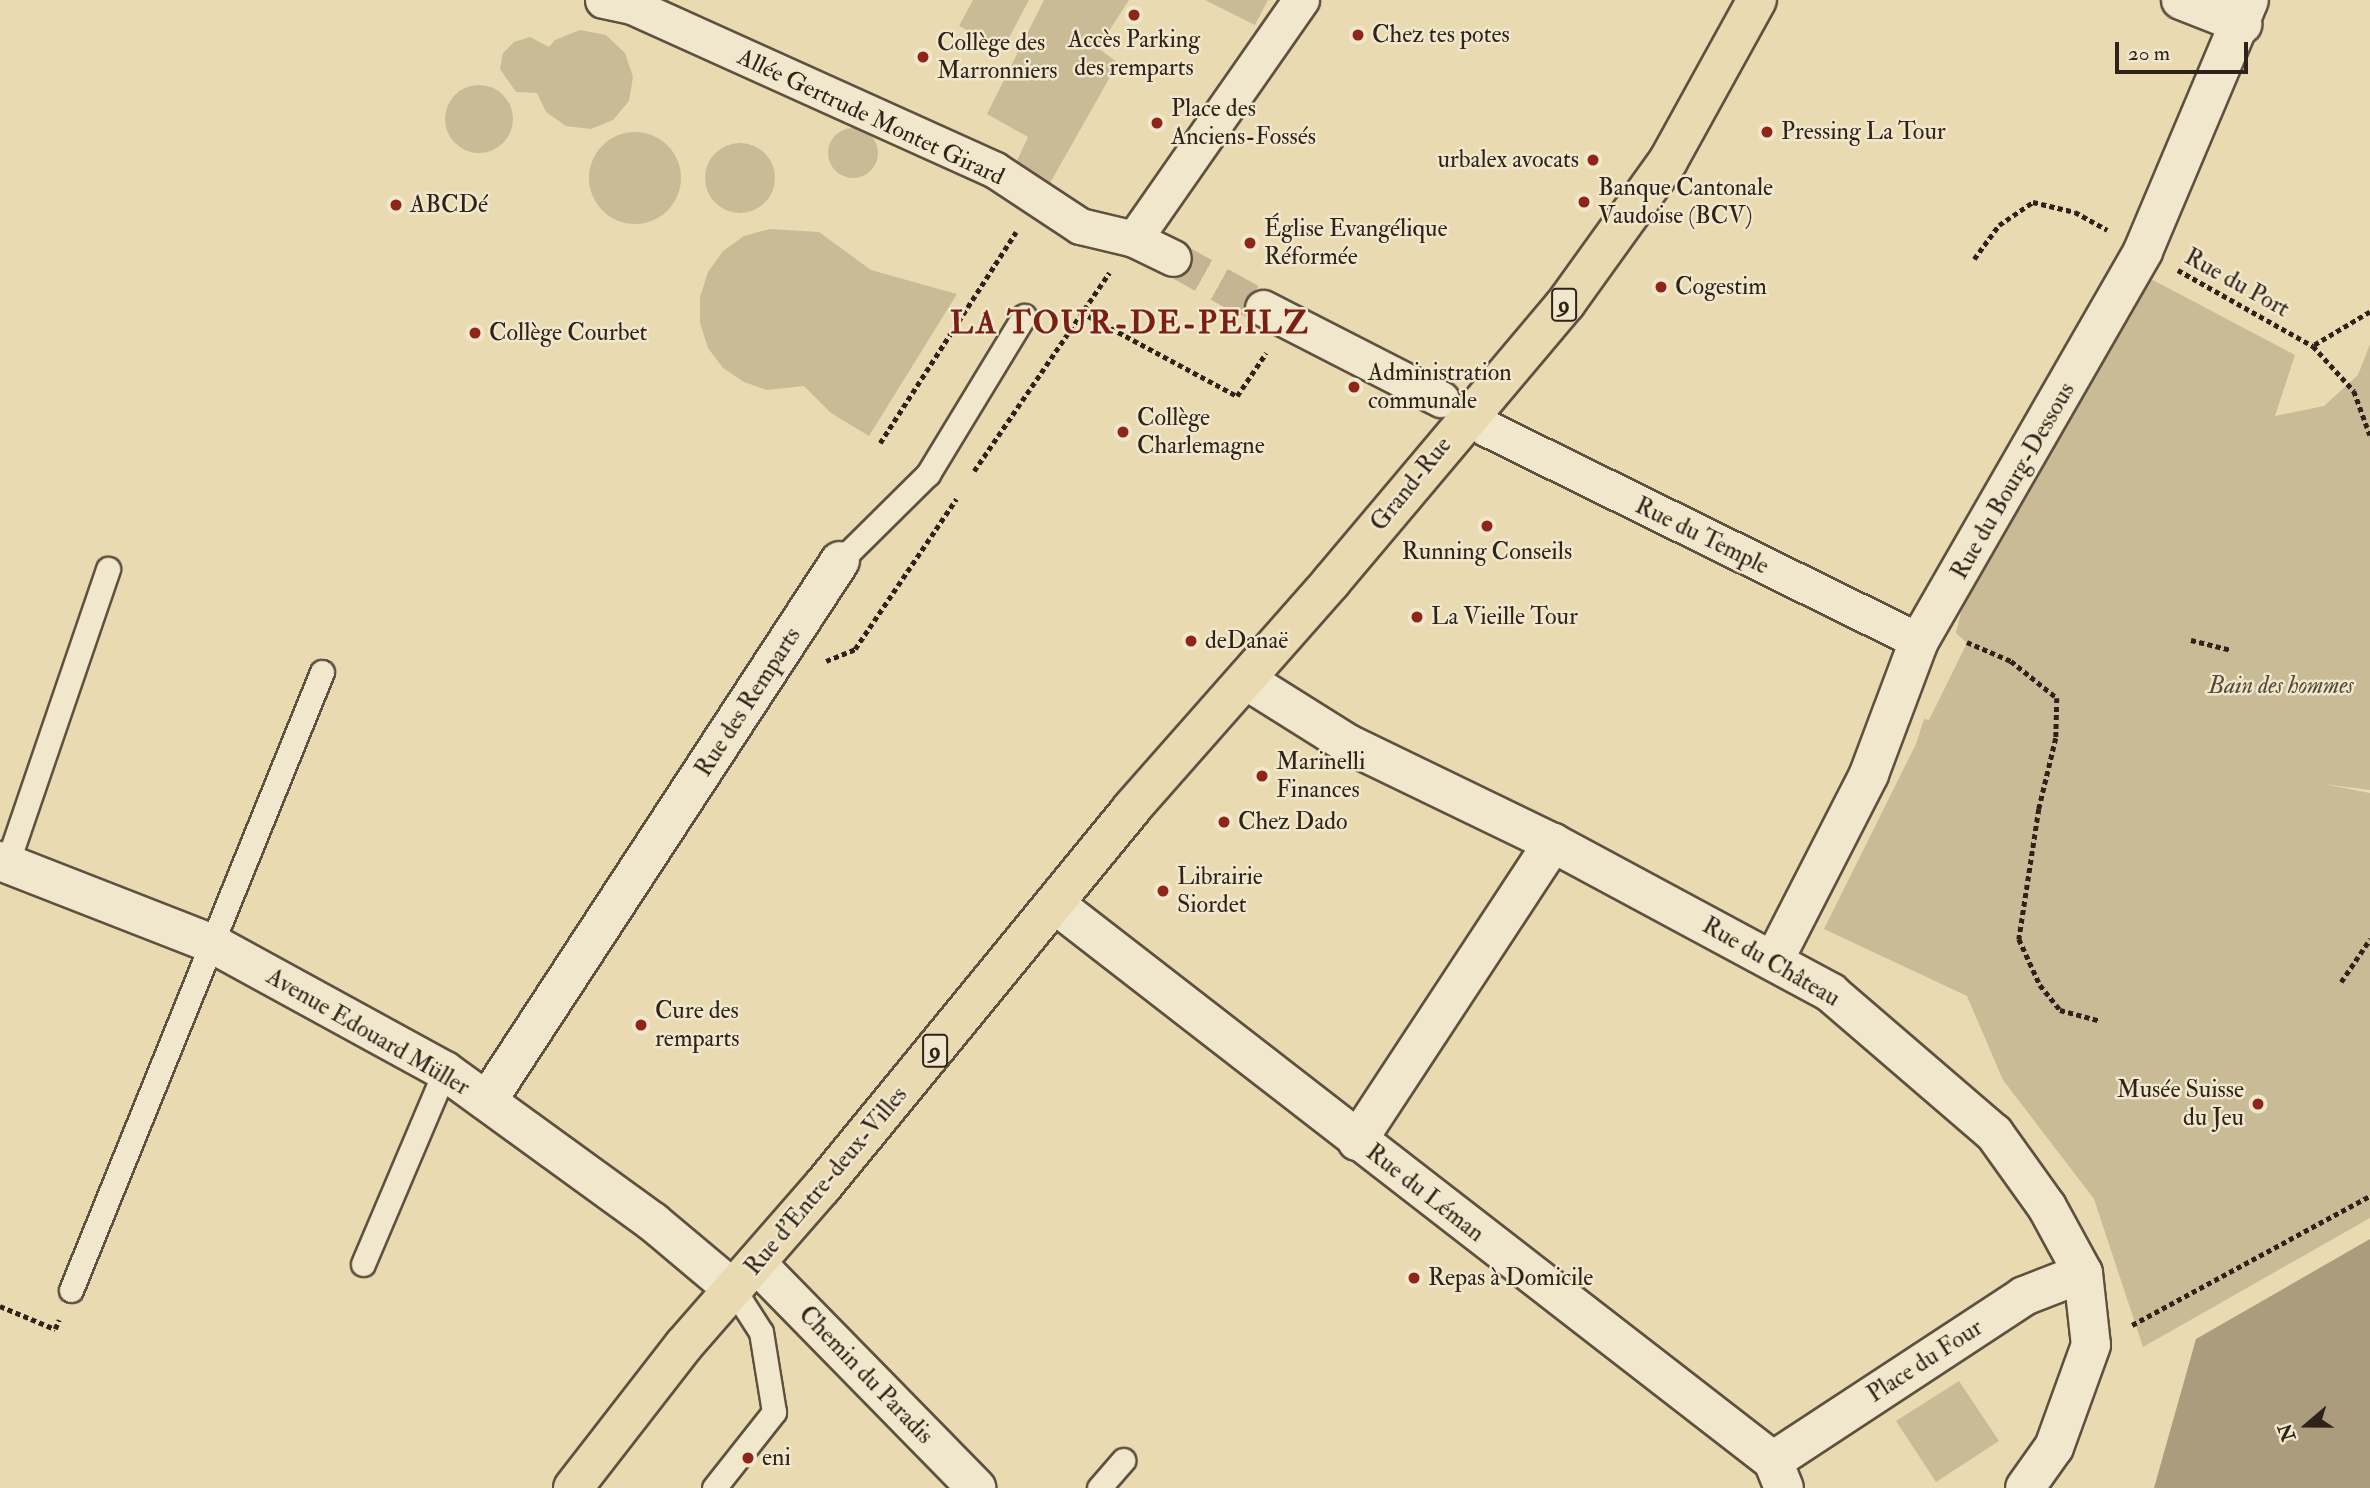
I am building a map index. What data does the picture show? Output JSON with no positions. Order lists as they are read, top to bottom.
{
  "streets": {
    "main road": ["9", "Grand-Rue", "Rue d'Entre-deux-Villes"],
    "street": [
      "Allée Gertrude Montet Girard",
      "Rue du Bourg-Dessous",
      "Rue du Temple",
      "Rue des Remparts",
      "Rue du Château",
      "Avenue Edouard Müller",
      "Rue du Léman",
      "Place du Four",
      "Chemin du Paradis"
    ],
    "path": ["Rue du Port"]
  },
  "crossings": [
    ["Rue du Port", "Rue du Bourg-Dessous"],
    ["Rue du Bourg-Dessous", "Rue du Temple"],
    ["Rue du Bourg-Dessous", "Rue du Château"],
    ["Grand-Rue", "Rue du Château"],
    ["Grand-Rue", "Rue d'Entre-deux-Villes"],
    ["Rue des Remparts", "Avenue Edouard Müller"],
    ["Rue du Château", "Place du Four"],
    ["Avenue Edouard Müller", "Rue d'Entre-deux-Villes"],
    ["Avenue Edouard Müller", "Chemin du Paradis"],
    ["Rue d'Entre-deux-Villes", "Rue du Léman"],
    ["Rue d'Entre-deux-Villes", "Chemin du Paradis"],
    ["Rue du Léman", "Place du Four"]
  ],
  "districts": ["LA TOUR-DE-PEILZ"],
  "parks": ["Bain des hommes"],
  "places": [
    "Accès Parking des remparts",
    "Chez tes potes",
    "Collège des Marronniers",
    "Place des Anciens-Fossés",
    "Pressing La Tour",
    "urbalex avocats",
    "Banque Cantonale Vaudoise (BCV)",
    "ABCDé",
    "Église Evangélique Réformée",
    "Cogestim",
    "Collège Courbet",
    "Administration communale",
    "Collège Charlemagne",
    "Running Conseils",
    "La Vieille Tour",
    "deDanaë",
    "Marinelli Finances",
    "Chez Dado",
    "Librairie Siordet",
    "Cure des remparts",
    "Musée Suisse du Jeu",
    "Repas à Domicile",
    "eni"
  ],
  "scale_bar": "20 m",
  "north": "left"
}
